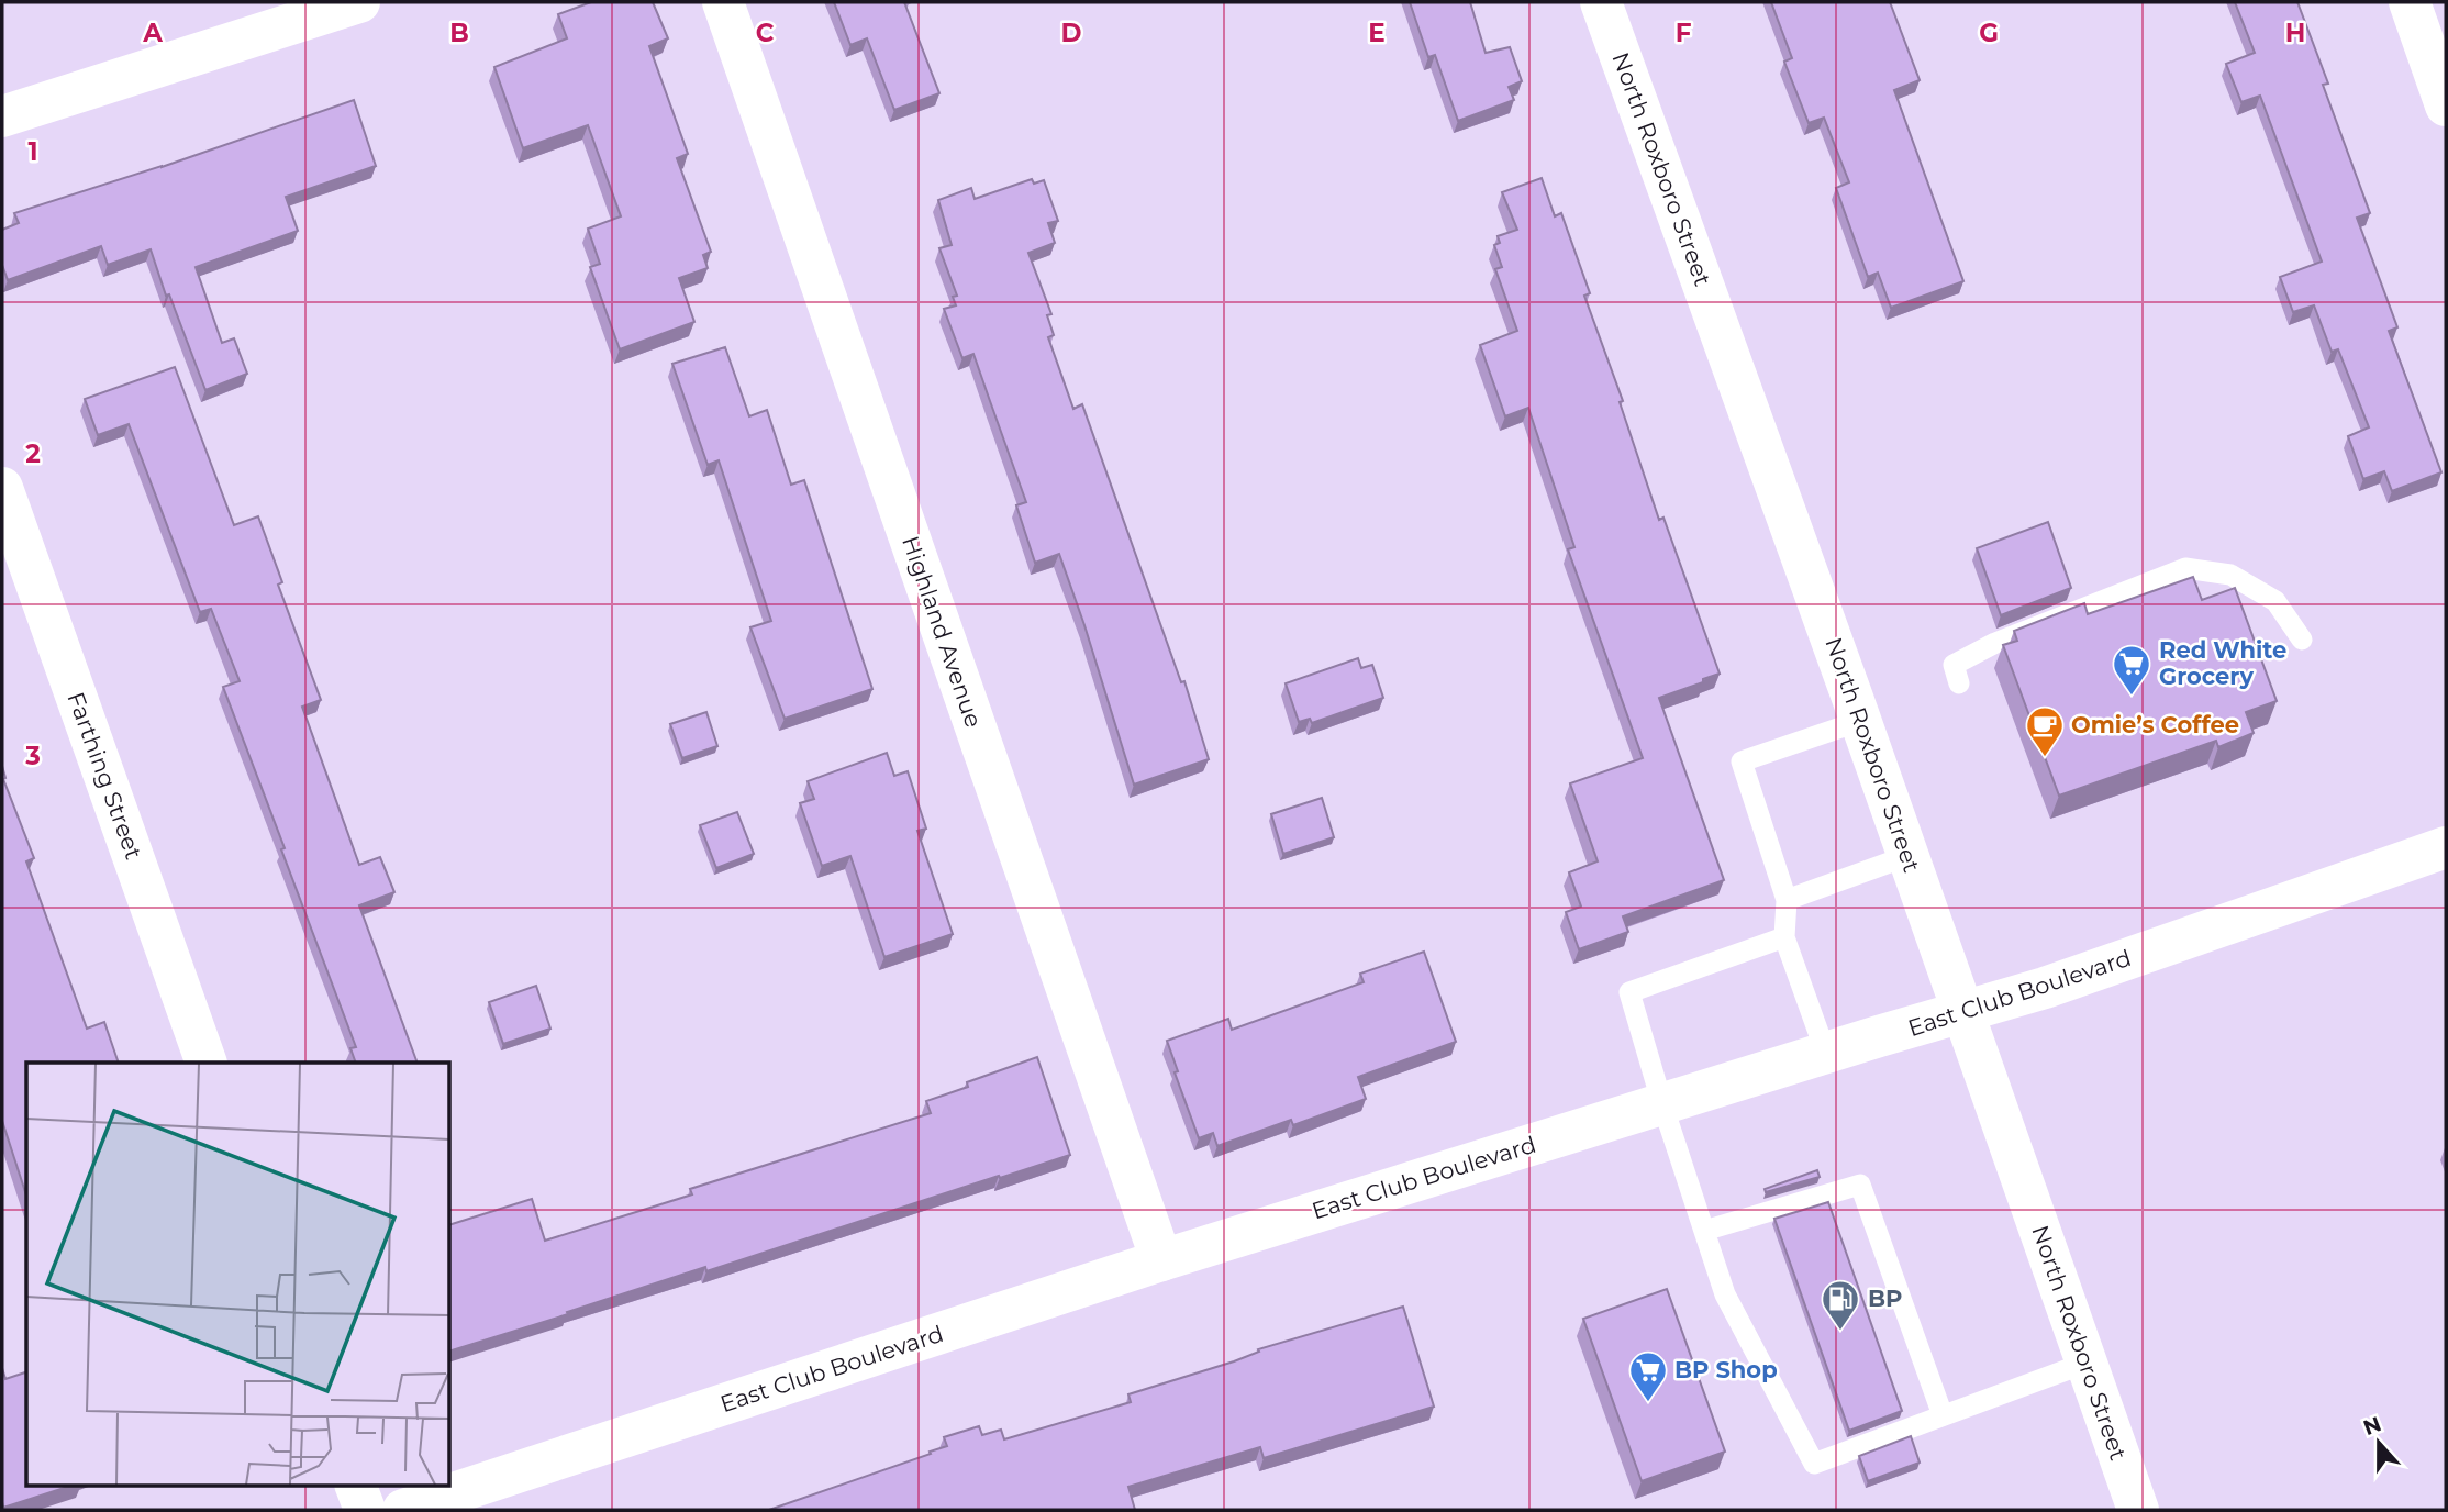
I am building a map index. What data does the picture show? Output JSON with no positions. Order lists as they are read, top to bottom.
{
  "streets": {
    "street": [
      "North Roxboro Street",
      "Highland Avenue",
      "Farthing Street",
      "East Club Boulevard"
    ]
  },
  "crossings": [
    ["North Roxboro Street", "East Club Boulevard"],
    ["Highland Avenue", "East Club Boulevard"]
  ],
  "places": {
    "supermarket": ["Red White Grocery", "BP Shop"],
    "cafe": ["Omie’s Coffee"],
    "fuel station": ["BP"]
  },
  "north": "top",
  "grid": {
    "columns": [
      "A",
      "B",
      "C",
      "D",
      "E",
      "F",
      "G",
      "H"
    ],
    "rows": ["1", "2", "3"]
  }
}
